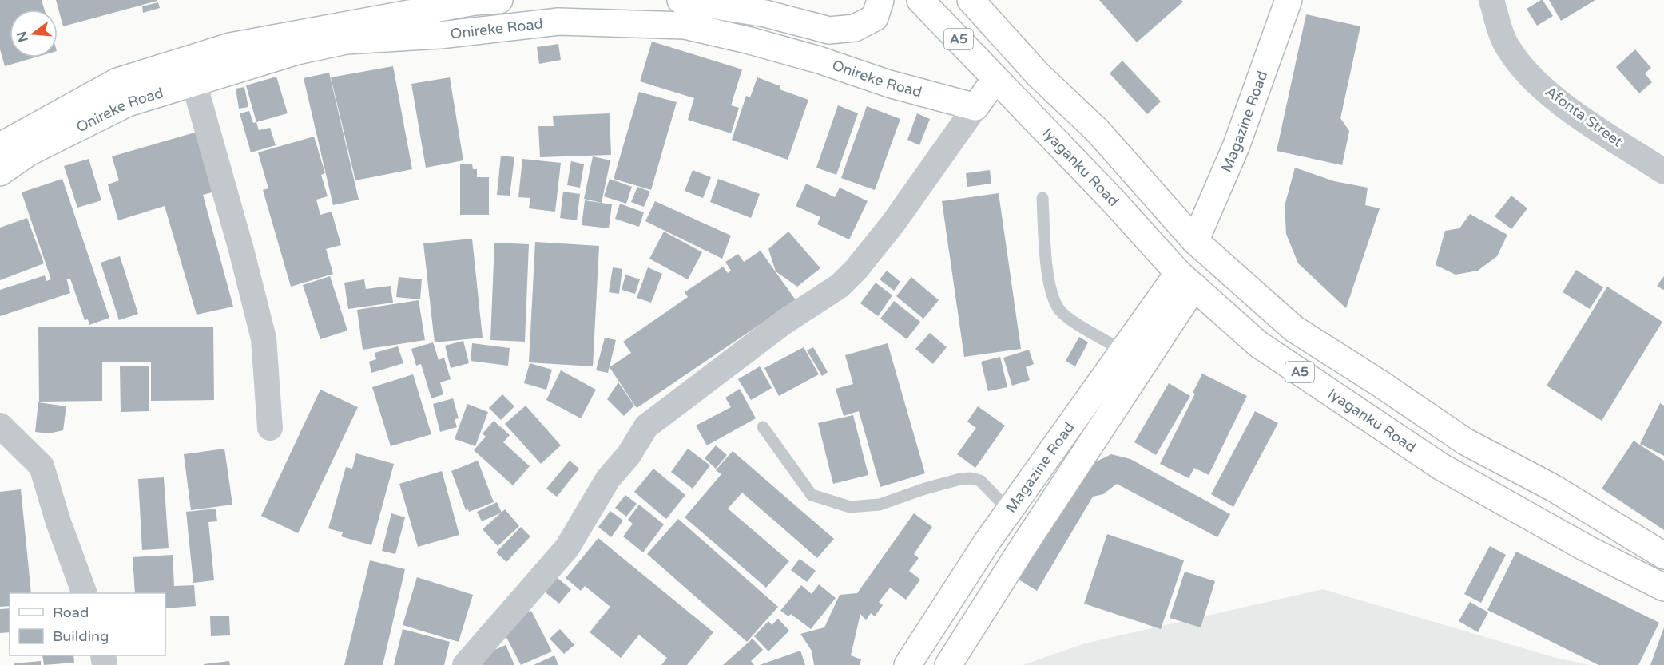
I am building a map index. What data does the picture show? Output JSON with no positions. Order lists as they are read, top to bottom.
{
  "streets": {
    "main road": [
      "Onireke Road",
      "A5",
      "Magazine Road",
      "Iyaganku Road"
    ],
    "street": ["Afonta Street"]
  },
  "crossings": [
    ["A5", "Magazine Road"],
    ["A5", "Iyaganku Road"],
    ["Magazine Road", "Iyaganku Road"]
  ],
  "legend": ["Road", "Building"],
  "north": "left"
}
